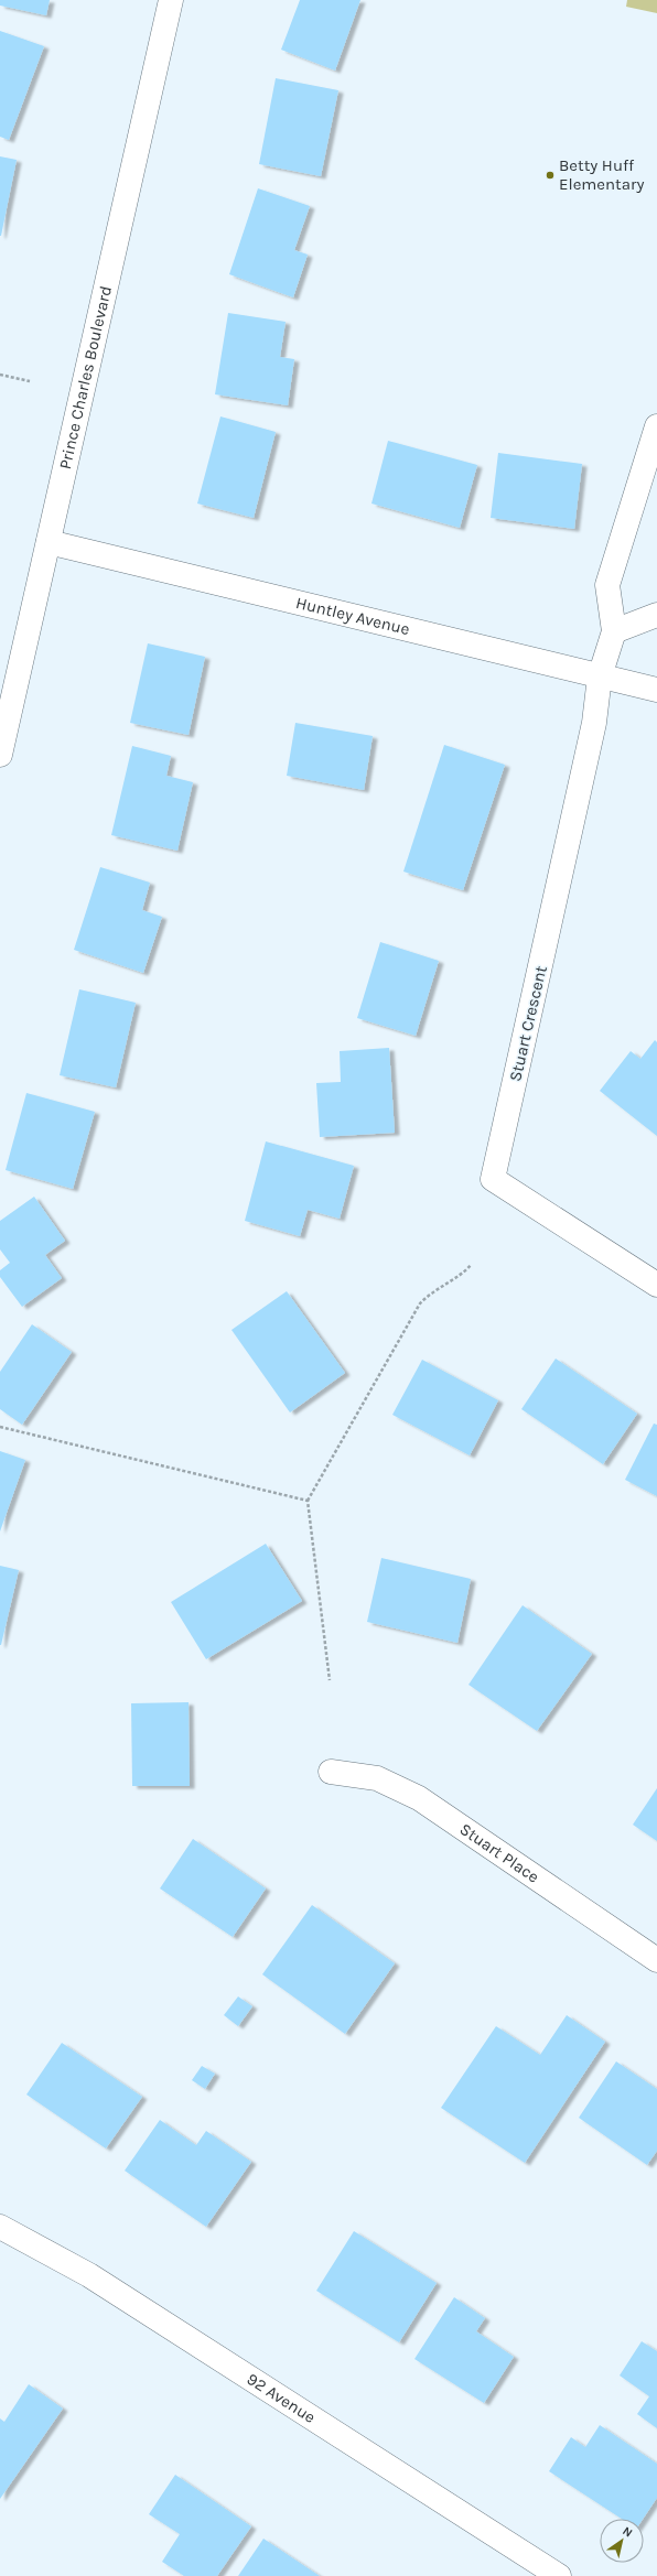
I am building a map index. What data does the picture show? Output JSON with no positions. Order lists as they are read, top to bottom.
{
  "streets": {
    "street": [
      "Prince Charles Boulevard",
      "Huntley Avenue",
      "Stuart Crescent",
      "Stuart Place",
      "92 Avenue"
    ]
  },
  "crossings": [
    ["Prince Charles Boulevard", "Huntley Avenue"],
    ["Huntley Avenue", "Stuart Crescent"]
  ],
  "places": ["Betty Huff Elementary"],
  "north": "top right"
}
